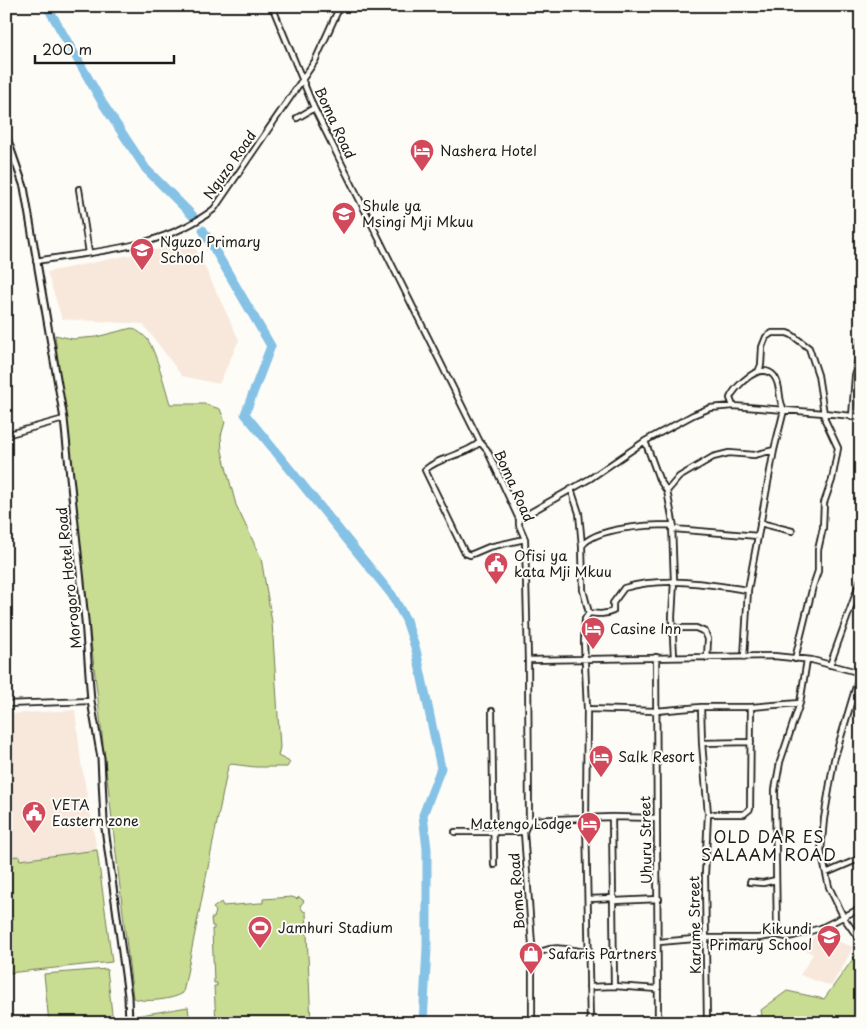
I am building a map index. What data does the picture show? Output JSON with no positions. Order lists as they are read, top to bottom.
{
  "streets": {
    "street": [
      "Boma Road",
      "Nguzo Road",
      "Morogoro Hotel Road",
      "Uhuru Street",
      "Karume Street"
    ]
  },
  "crossings": [
    ["Boma Road", "Nguzo Road"],
    ["Nguzo Road", "Morogoro Hotel Road"]
  ],
  "districts": ["OLD DAR ES SALAAM ROAD"],
  "places": {
    "hotel": [
      "Nashera Hotel",
      "Casine Inn",
      "Salk Resort",
      "Matengo Lodge"
    ],
    "school or university": ["Shule ya Msingi Mji Mkuu", "Nguzo Primary School", "Kikundi Primary School"],
    "public building": ["Ofisi ya kata Mji Mkuu", "VETA Eastern zone"],
    "sports": ["Jamhuri Stadium"],
    "shop": ["Safaris Partners"]
  },
  "scale_bar": "200 m"
}
